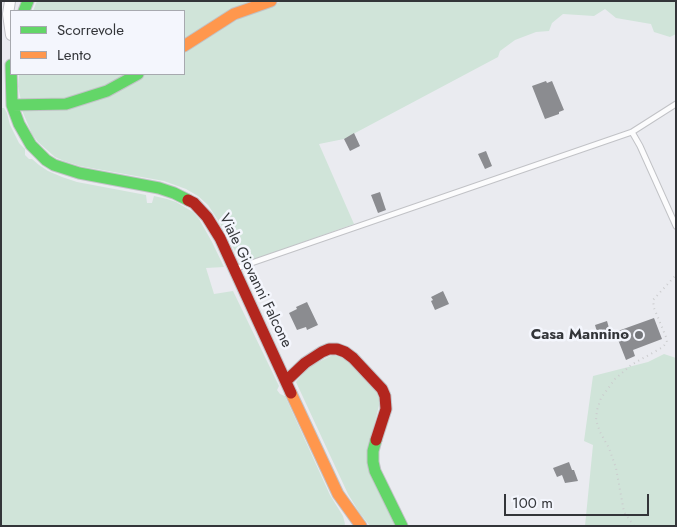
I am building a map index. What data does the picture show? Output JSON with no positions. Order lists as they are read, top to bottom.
{
  "streets": {
    "street": ["Viale Giovanni Falcone"]
  },
  "places": ["Casa Mannino"],
  "legend": ["Scorrevole", "Lento"],
  "scale_bar": "100 m"
}
